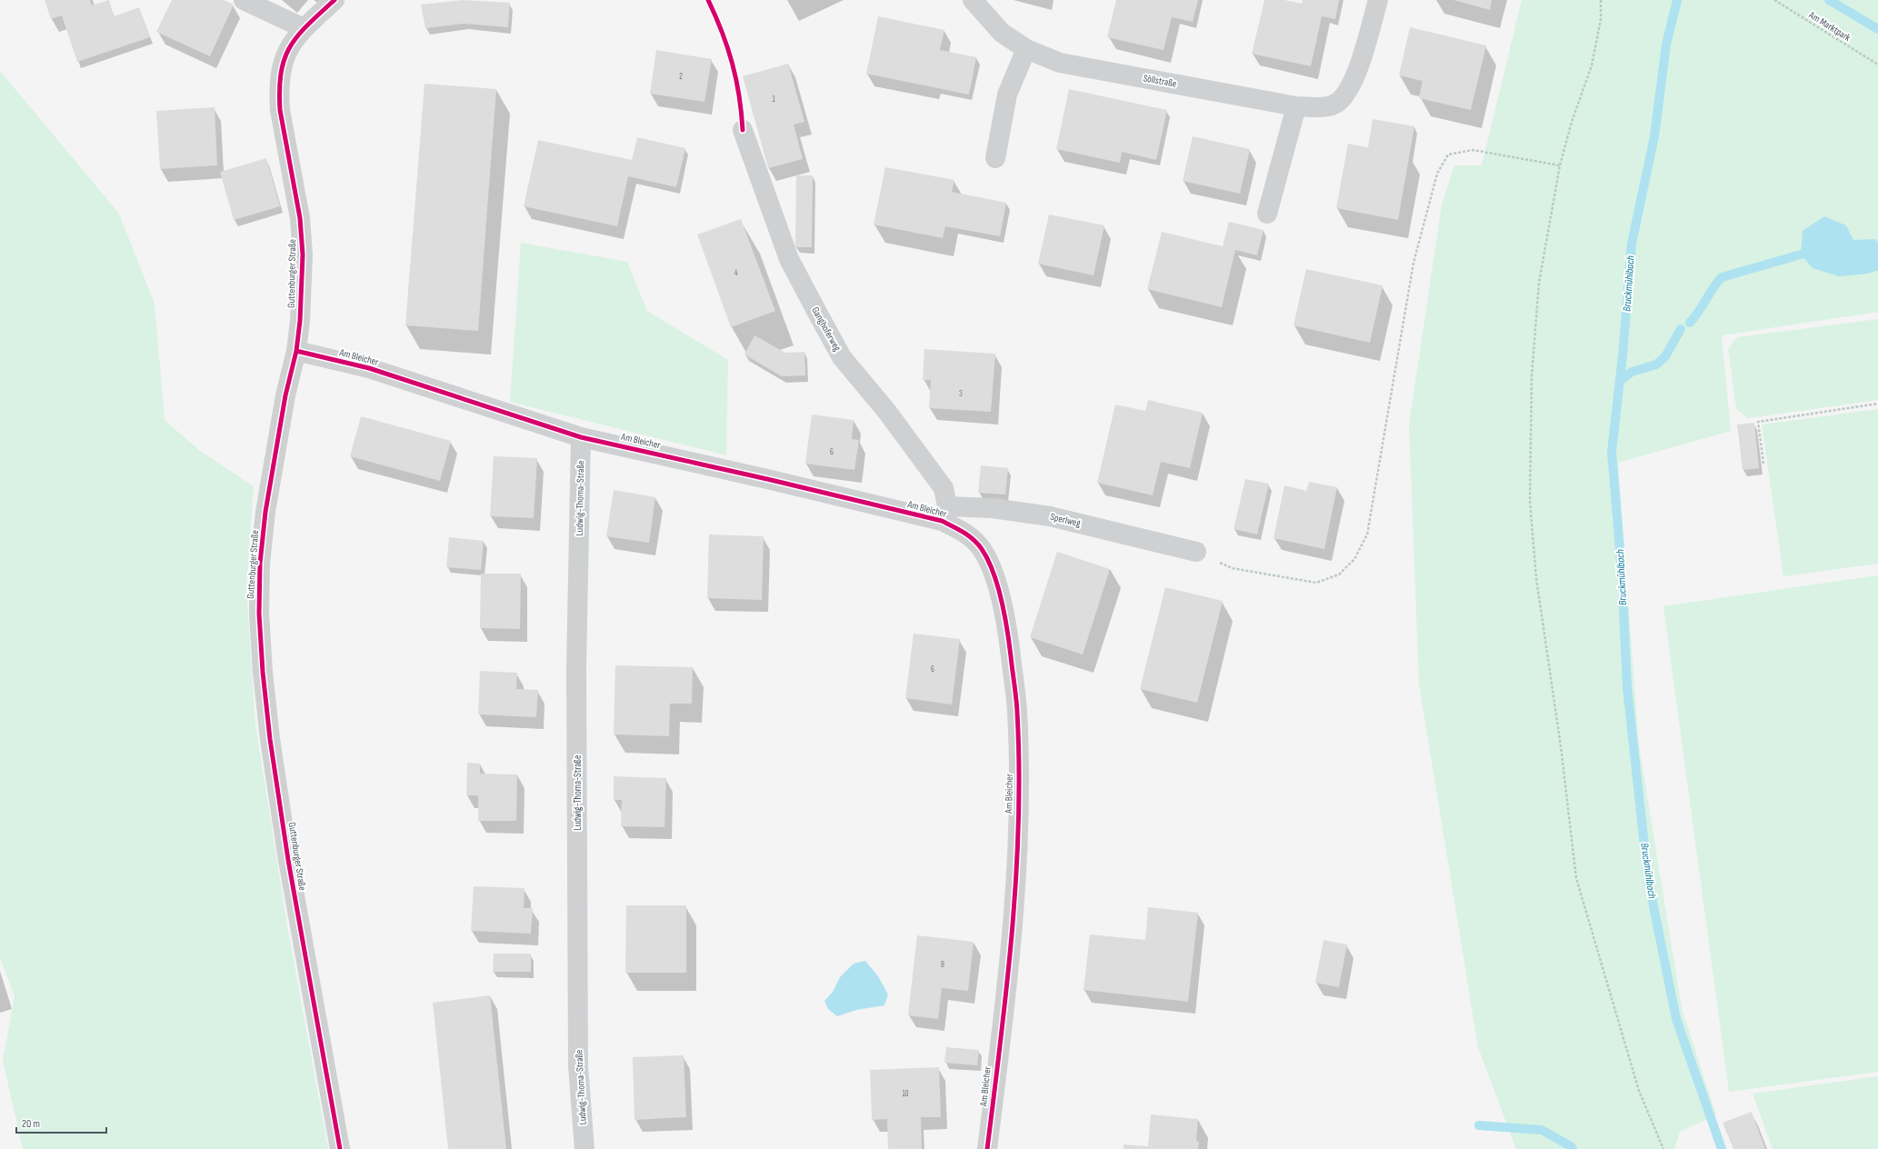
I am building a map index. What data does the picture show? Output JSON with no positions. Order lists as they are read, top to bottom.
{
  "streets": {
    "street": [
      "Söllstraße",
      "Guttenburger Straße",
      "Ganghoferweg",
      "Am Bleicher",
      "Ludwig-Thoma-Straße",
      "Sperlweg"
    ],
    "path": ["Am Marktpark"]
  },
  "crossings": [
    ["Guttenburger Straße", "Am Bleicher"],
    ["Ganghoferweg", "Am Bleicher"],
    ["Ganghoferweg", "Sperlweg"],
    ["Am Bleicher", "Ludwig-Thoma-Straße"],
    ["Am Bleicher", "Sperlweg"]
  ],
  "water": ["Bruckmühlbach"],
  "house_numbers": [
    "2",
    "1",
    "4",
    "3",
    "6",
    "6",
    "8",
    "10"
  ],
  "scale_bar": "20 m"
}
